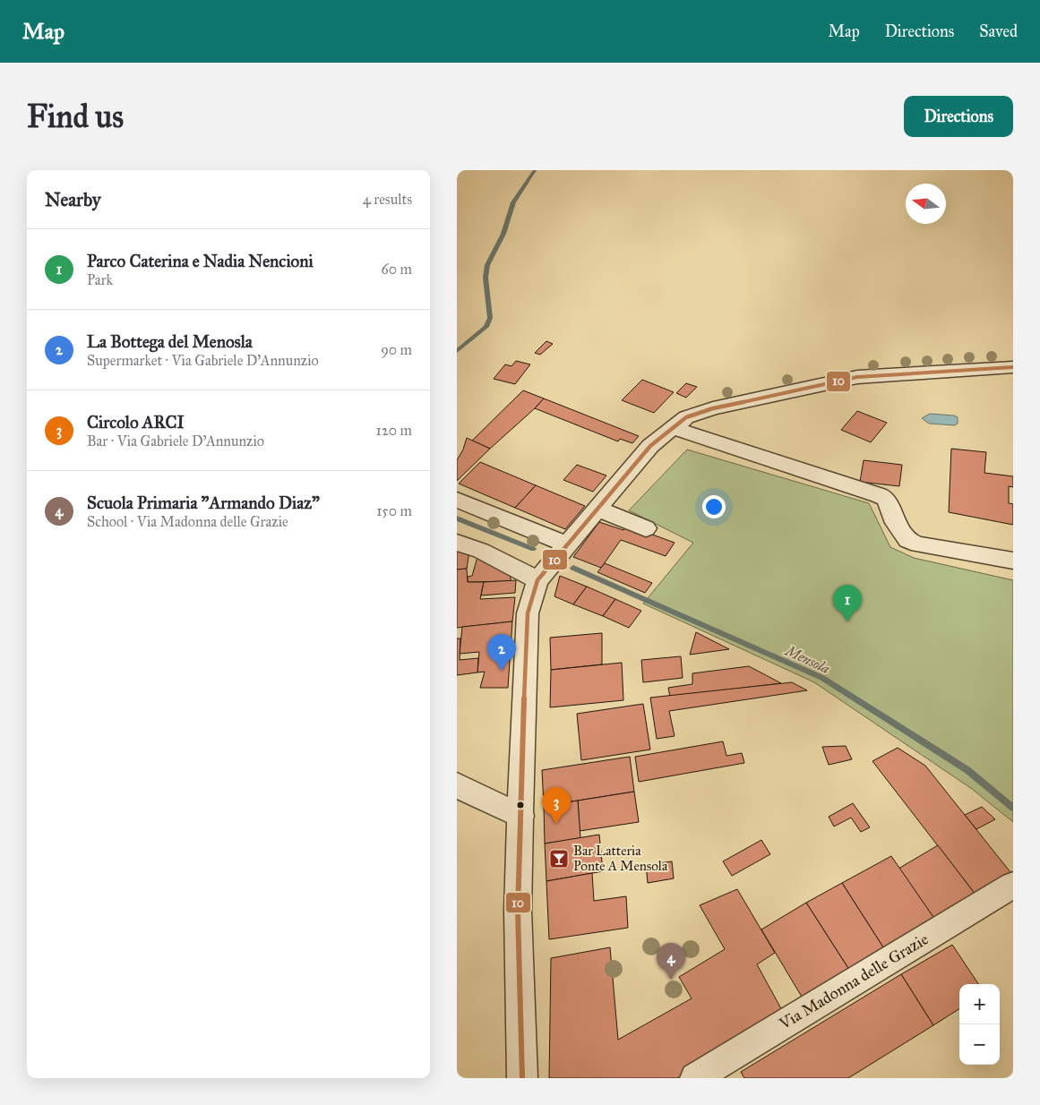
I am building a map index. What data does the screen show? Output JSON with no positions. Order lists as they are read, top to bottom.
{
  "streets": {
    "street": ["Via Madonna delle Grazie"]
  },
  "water": ["Mensola"],
  "places": {
    "bar": ["Bar Latteria Ponte A Mensola"]
  },
  "lines": ["transit line 10"],
  "north": "left",
  "page": {
    "header": "Map",
    "nav": ["Map", "Directions", "Saved"],
    "buttons": "Directions",
    "title": "Find us",
    "heading": ["Nearby", "4 results"],
    "list": [
      {
        "mark": "1",
        "name": "Parco Caterina e Nadia Nencioni",
        "note": "Park",
        "value": "60 m"
      },
      {
        "mark": "2",
        "name": "La Bottega del Menosla",
        "note": "Supermarket · Via Gabriele D'Annunzio",
        "value": "90 m"
      },
      {
        "mark": "3",
        "name": "Circolo ARCI",
        "note": "Bar · Via Gabriele D'Annunzio",
        "value": "120 m"
      },
      {
        "mark": "4",
        "name": "Scuola Primaria \"Armando Diaz\"",
        "note": "School · Via Madonna delle Grazie",
        "value": "150 m"
      }
    ],
    "pins": [
      "1",
      "2",
      "3",
      "4"
    ],
    "map_buttons": ["+", "−"]
  }
}
